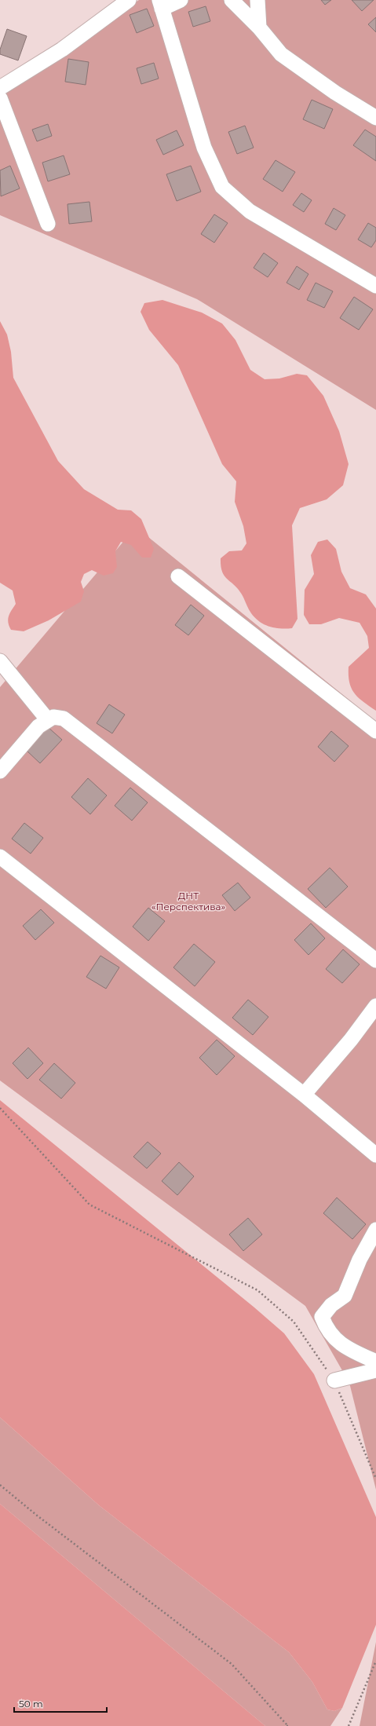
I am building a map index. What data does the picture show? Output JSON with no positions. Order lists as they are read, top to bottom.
{
  "parks": ["ДНТ «Перспектива»"],
  "scale_bar": "50 m"
}
